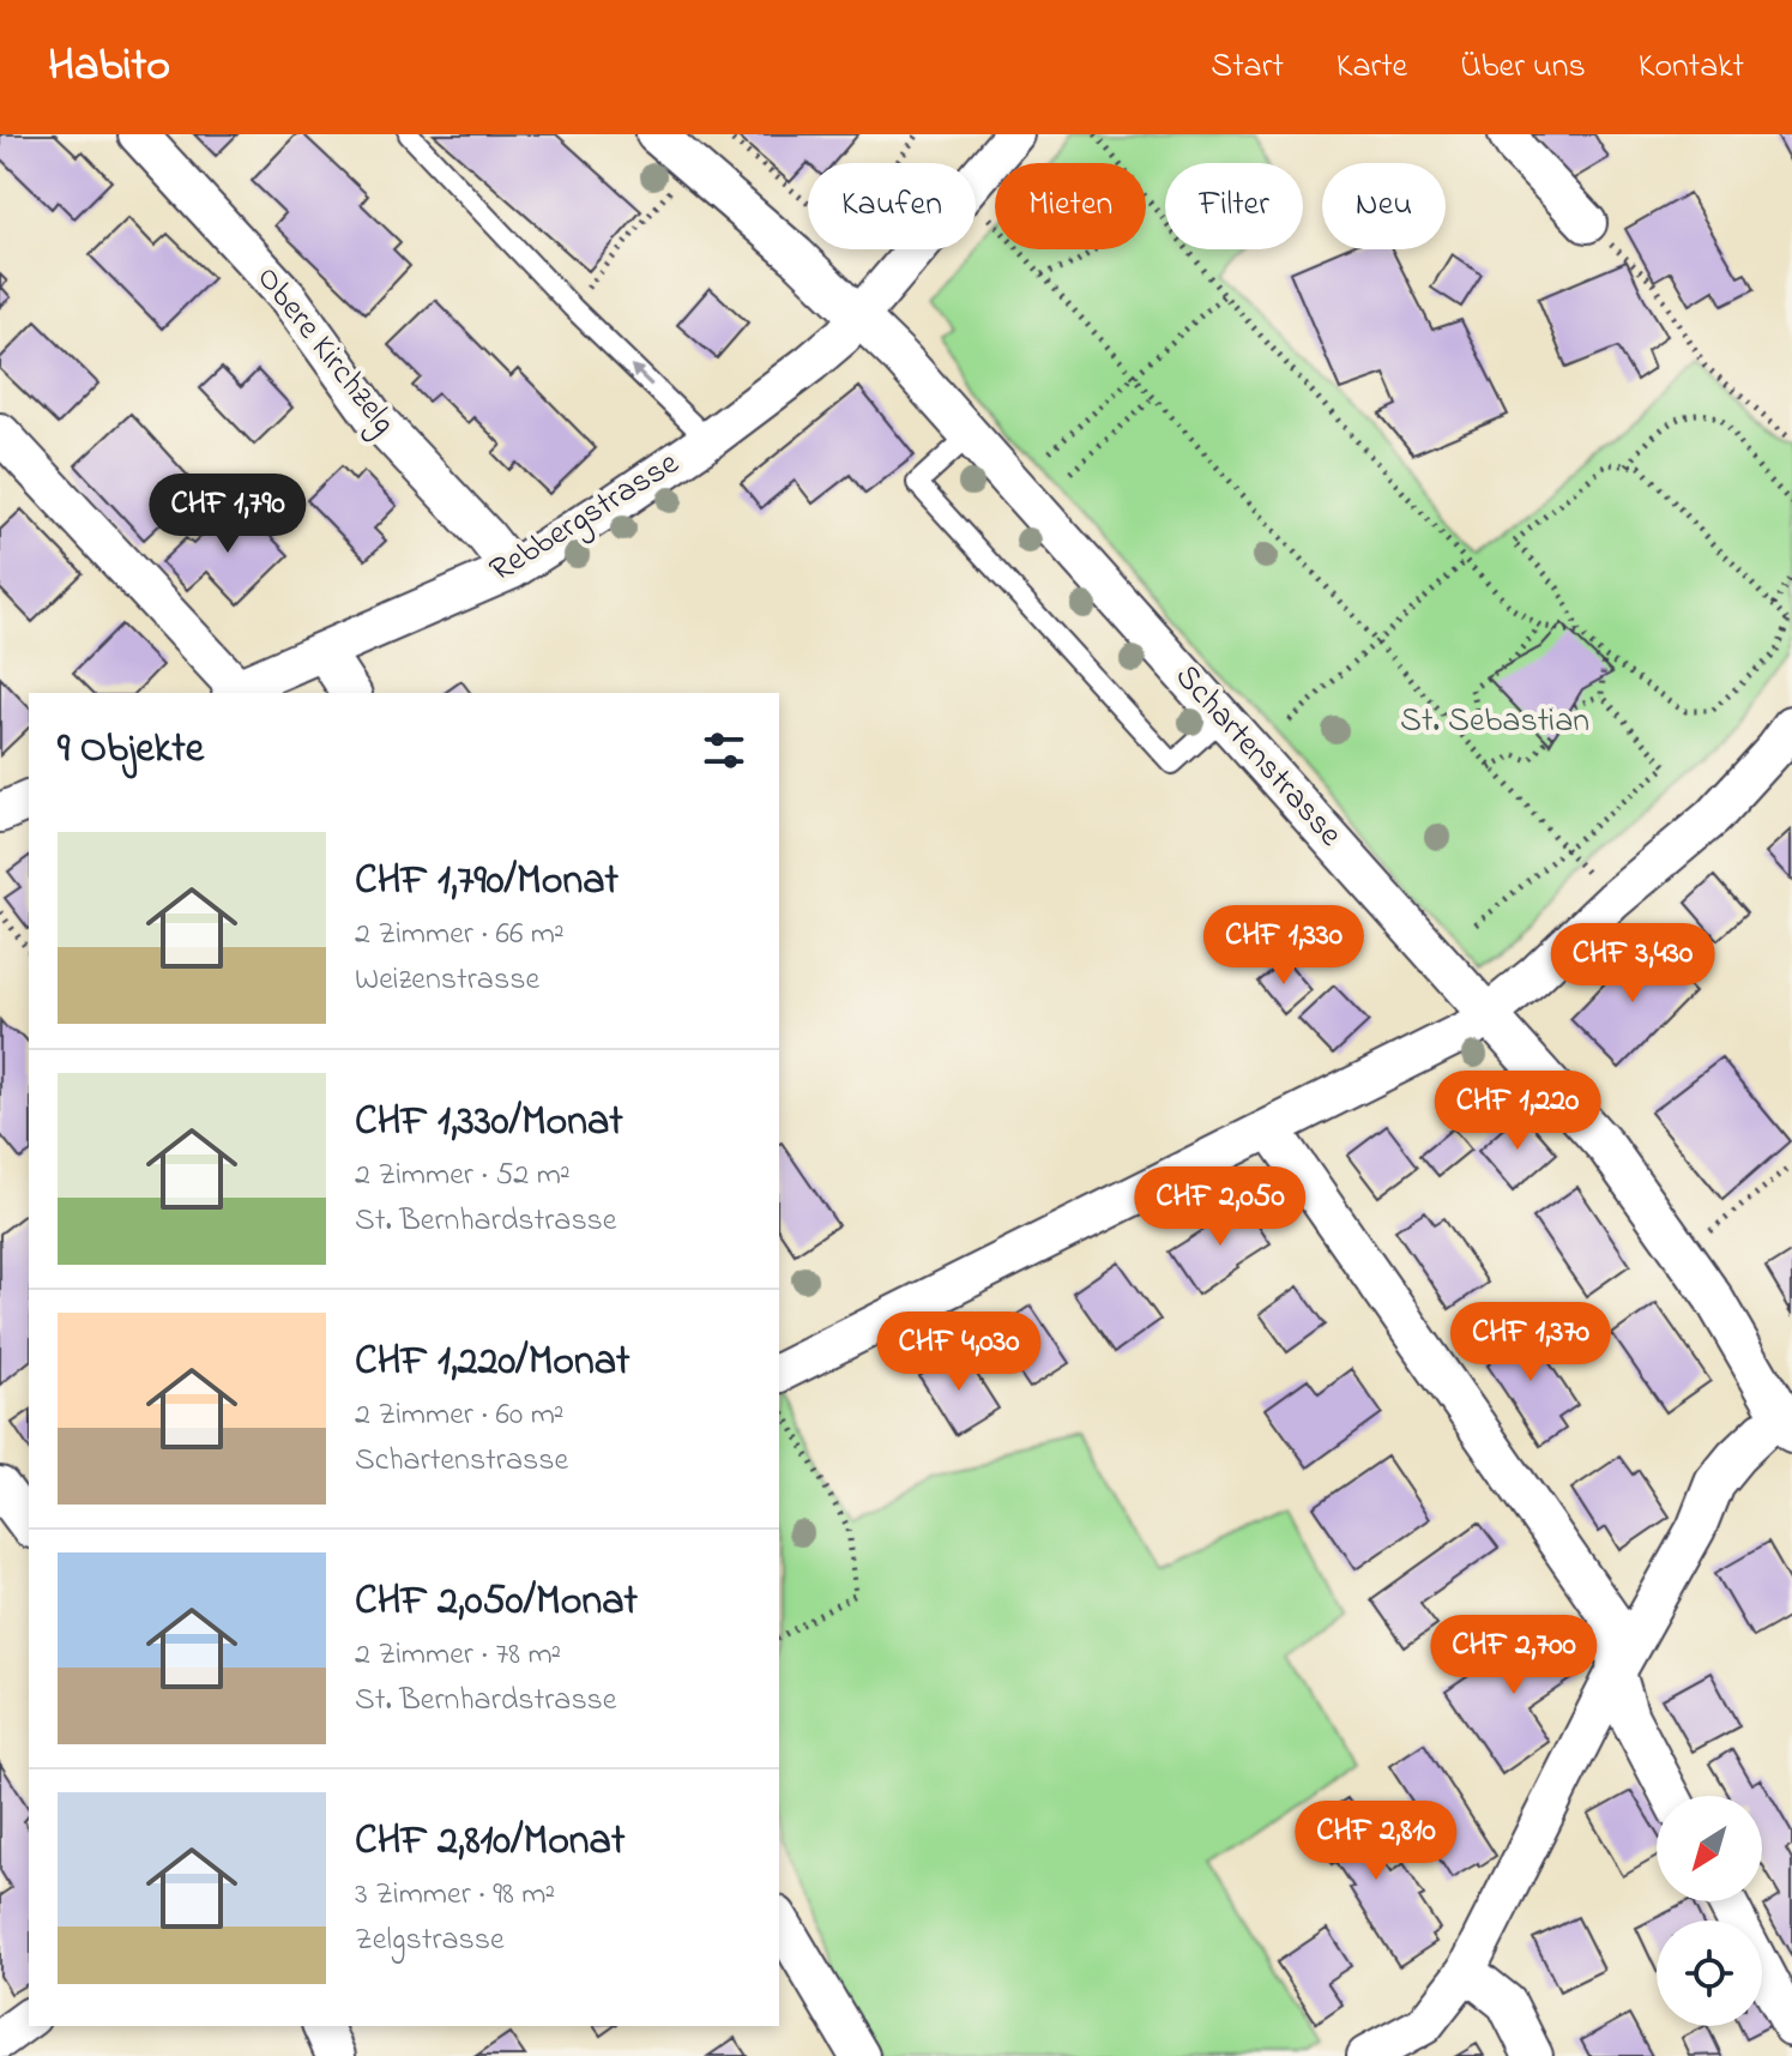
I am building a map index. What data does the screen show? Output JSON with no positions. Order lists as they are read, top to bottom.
{
  "streets": {
    "street": ["Obere Kirchzelg", "Rebbergstrasse", "Schartenstrasse"]
  },
  "crossings": [
    ["Obere Kirchzelg", "Rebbergstrasse"],
    ["Rebbergstrasse", "Schartenstrasse"]
  ],
  "parks": ["St. Sebastian"],
  "north": "bottom left",
  "page": {
    "header": "Habito",
    "nav": [
      "Start",
      "Karte",
      "Über uns",
      "Kontakt"
    ],
    "chip": [
      "Kaufen",
      "Mieten",
      "Filter",
      "Neu"
    ],
    "price": [
      "CHF 1,790",
      "CHF 1,330",
      "CHF 3,430",
      "CHF 1,220",
      "CHF 2,050",
      "CHF 1,370",
      "CHF 4,030",
      "CHF 2,700",
      "CHF 2,810"
    ],
    "heading": "9 Objekte",
    "list": [
      {
        "name": "CHF 1,790/Monat",
        "note": "2 Zimmer · 66 m² · Weizenstrasse"
      },
      {
        "name": "CHF 1,330/Monat",
        "note": "2 Zimmer · 52 m² · St. Bernhardstrasse"
      },
      {
        "name": "CHF 1,220/Monat",
        "note": "2 Zimmer · 60 m² · Schartenstrasse"
      },
      {
        "name": "CHF 2,050/Monat",
        "note": "2 Zimmer · 78 m² · St. Bernhardstrasse"
      },
      {
        "name": "CHF 2,810/Monat",
        "note": "3 Zimmer · 98 m² · Zelgstrasse"
      }
    ]
  }
}
